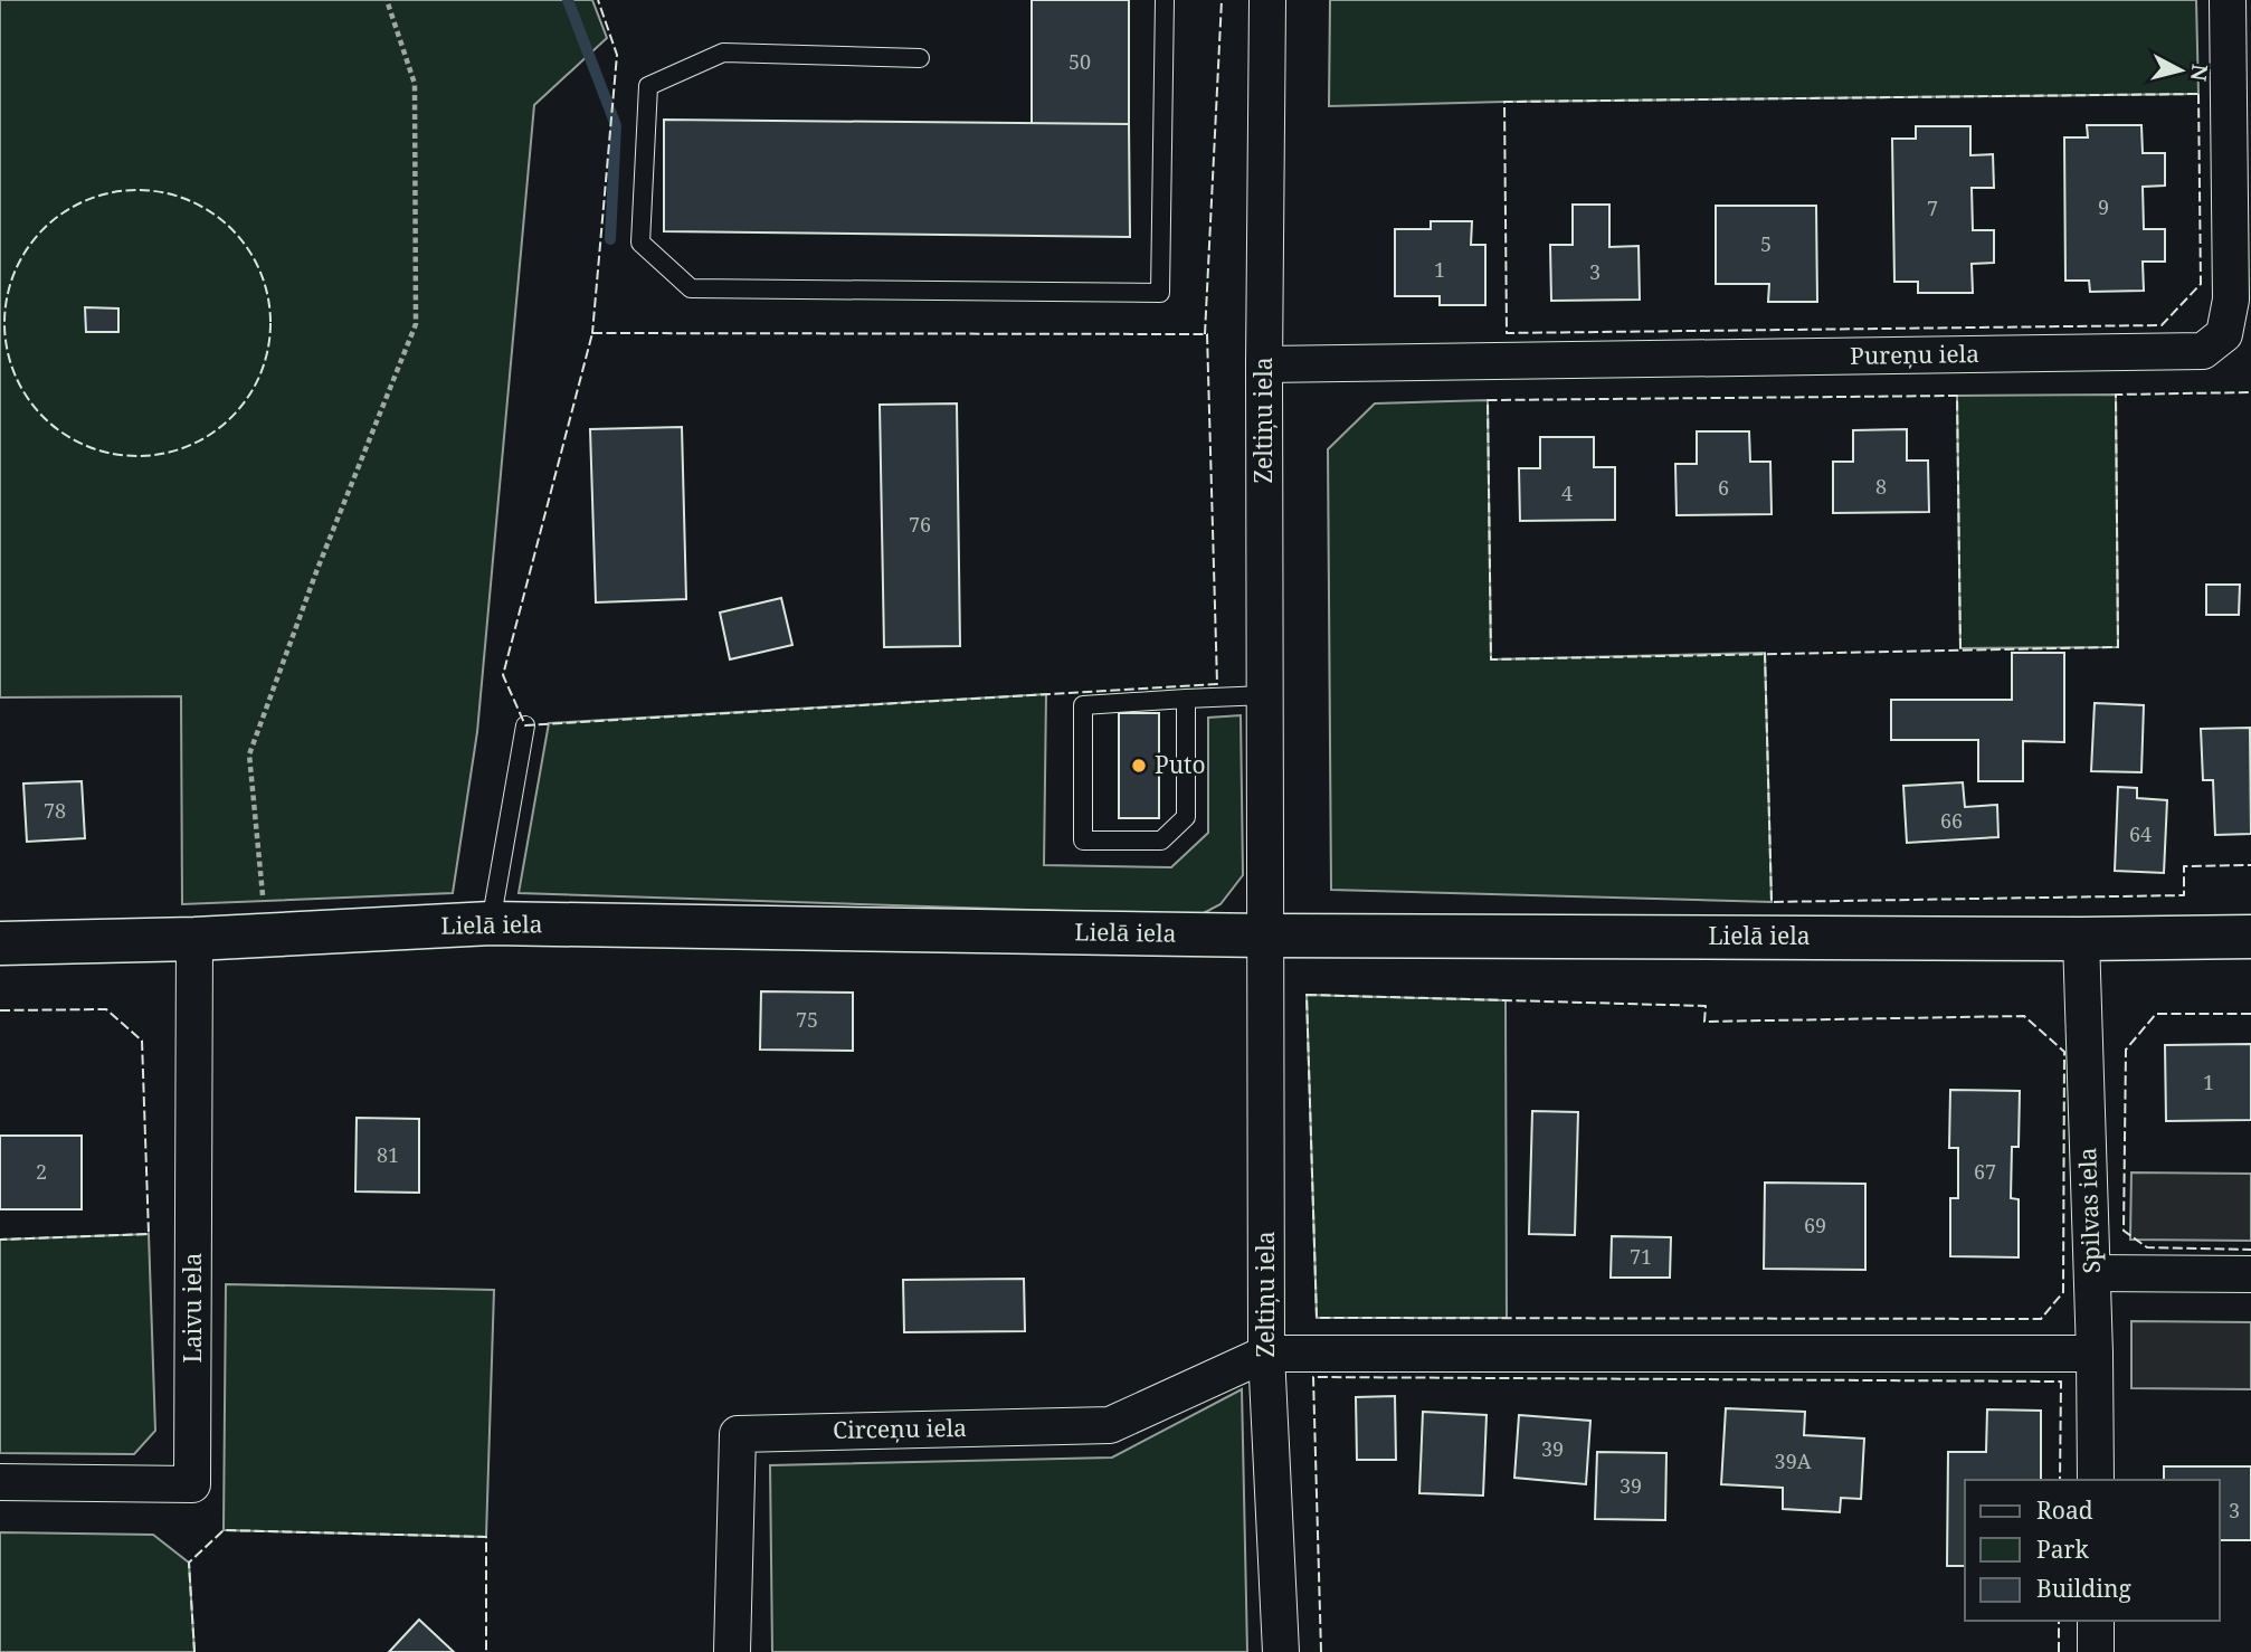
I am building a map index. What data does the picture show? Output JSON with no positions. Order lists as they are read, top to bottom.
{
  "streets": {
    "street": [
      "Pureņu iela",
      "Zeltiņu iela",
      "Lielā iela",
      "Spilvas iela",
      "Laivu iela",
      "Circeņu iela"
    ]
  },
  "crossings": [
    ["Pureņu iela", "Zeltiņu iela"],
    ["Zeltiņu iela", "Lielā iela"],
    ["Zeltiņu iela", "Circeņu iela"],
    ["Lielā iela", "Spilvas iela"],
    ["Lielā iela", "Laivu iela"]
  ],
  "places": ["Puto"],
  "house_numbers": [
    "50",
    "9",
    "7",
    "5",
    "1",
    "3",
    "8",
    "6",
    "4",
    "76",
    "78",
    "66",
    "64",
    "75",
    "1",
    "81",
    "2",
    "67",
    "69",
    "71",
    "39",
    "39A",
    "39",
    "3"
  ],
  "legend": ["Road", "Park", "Building"],
  "north": "right"
}
